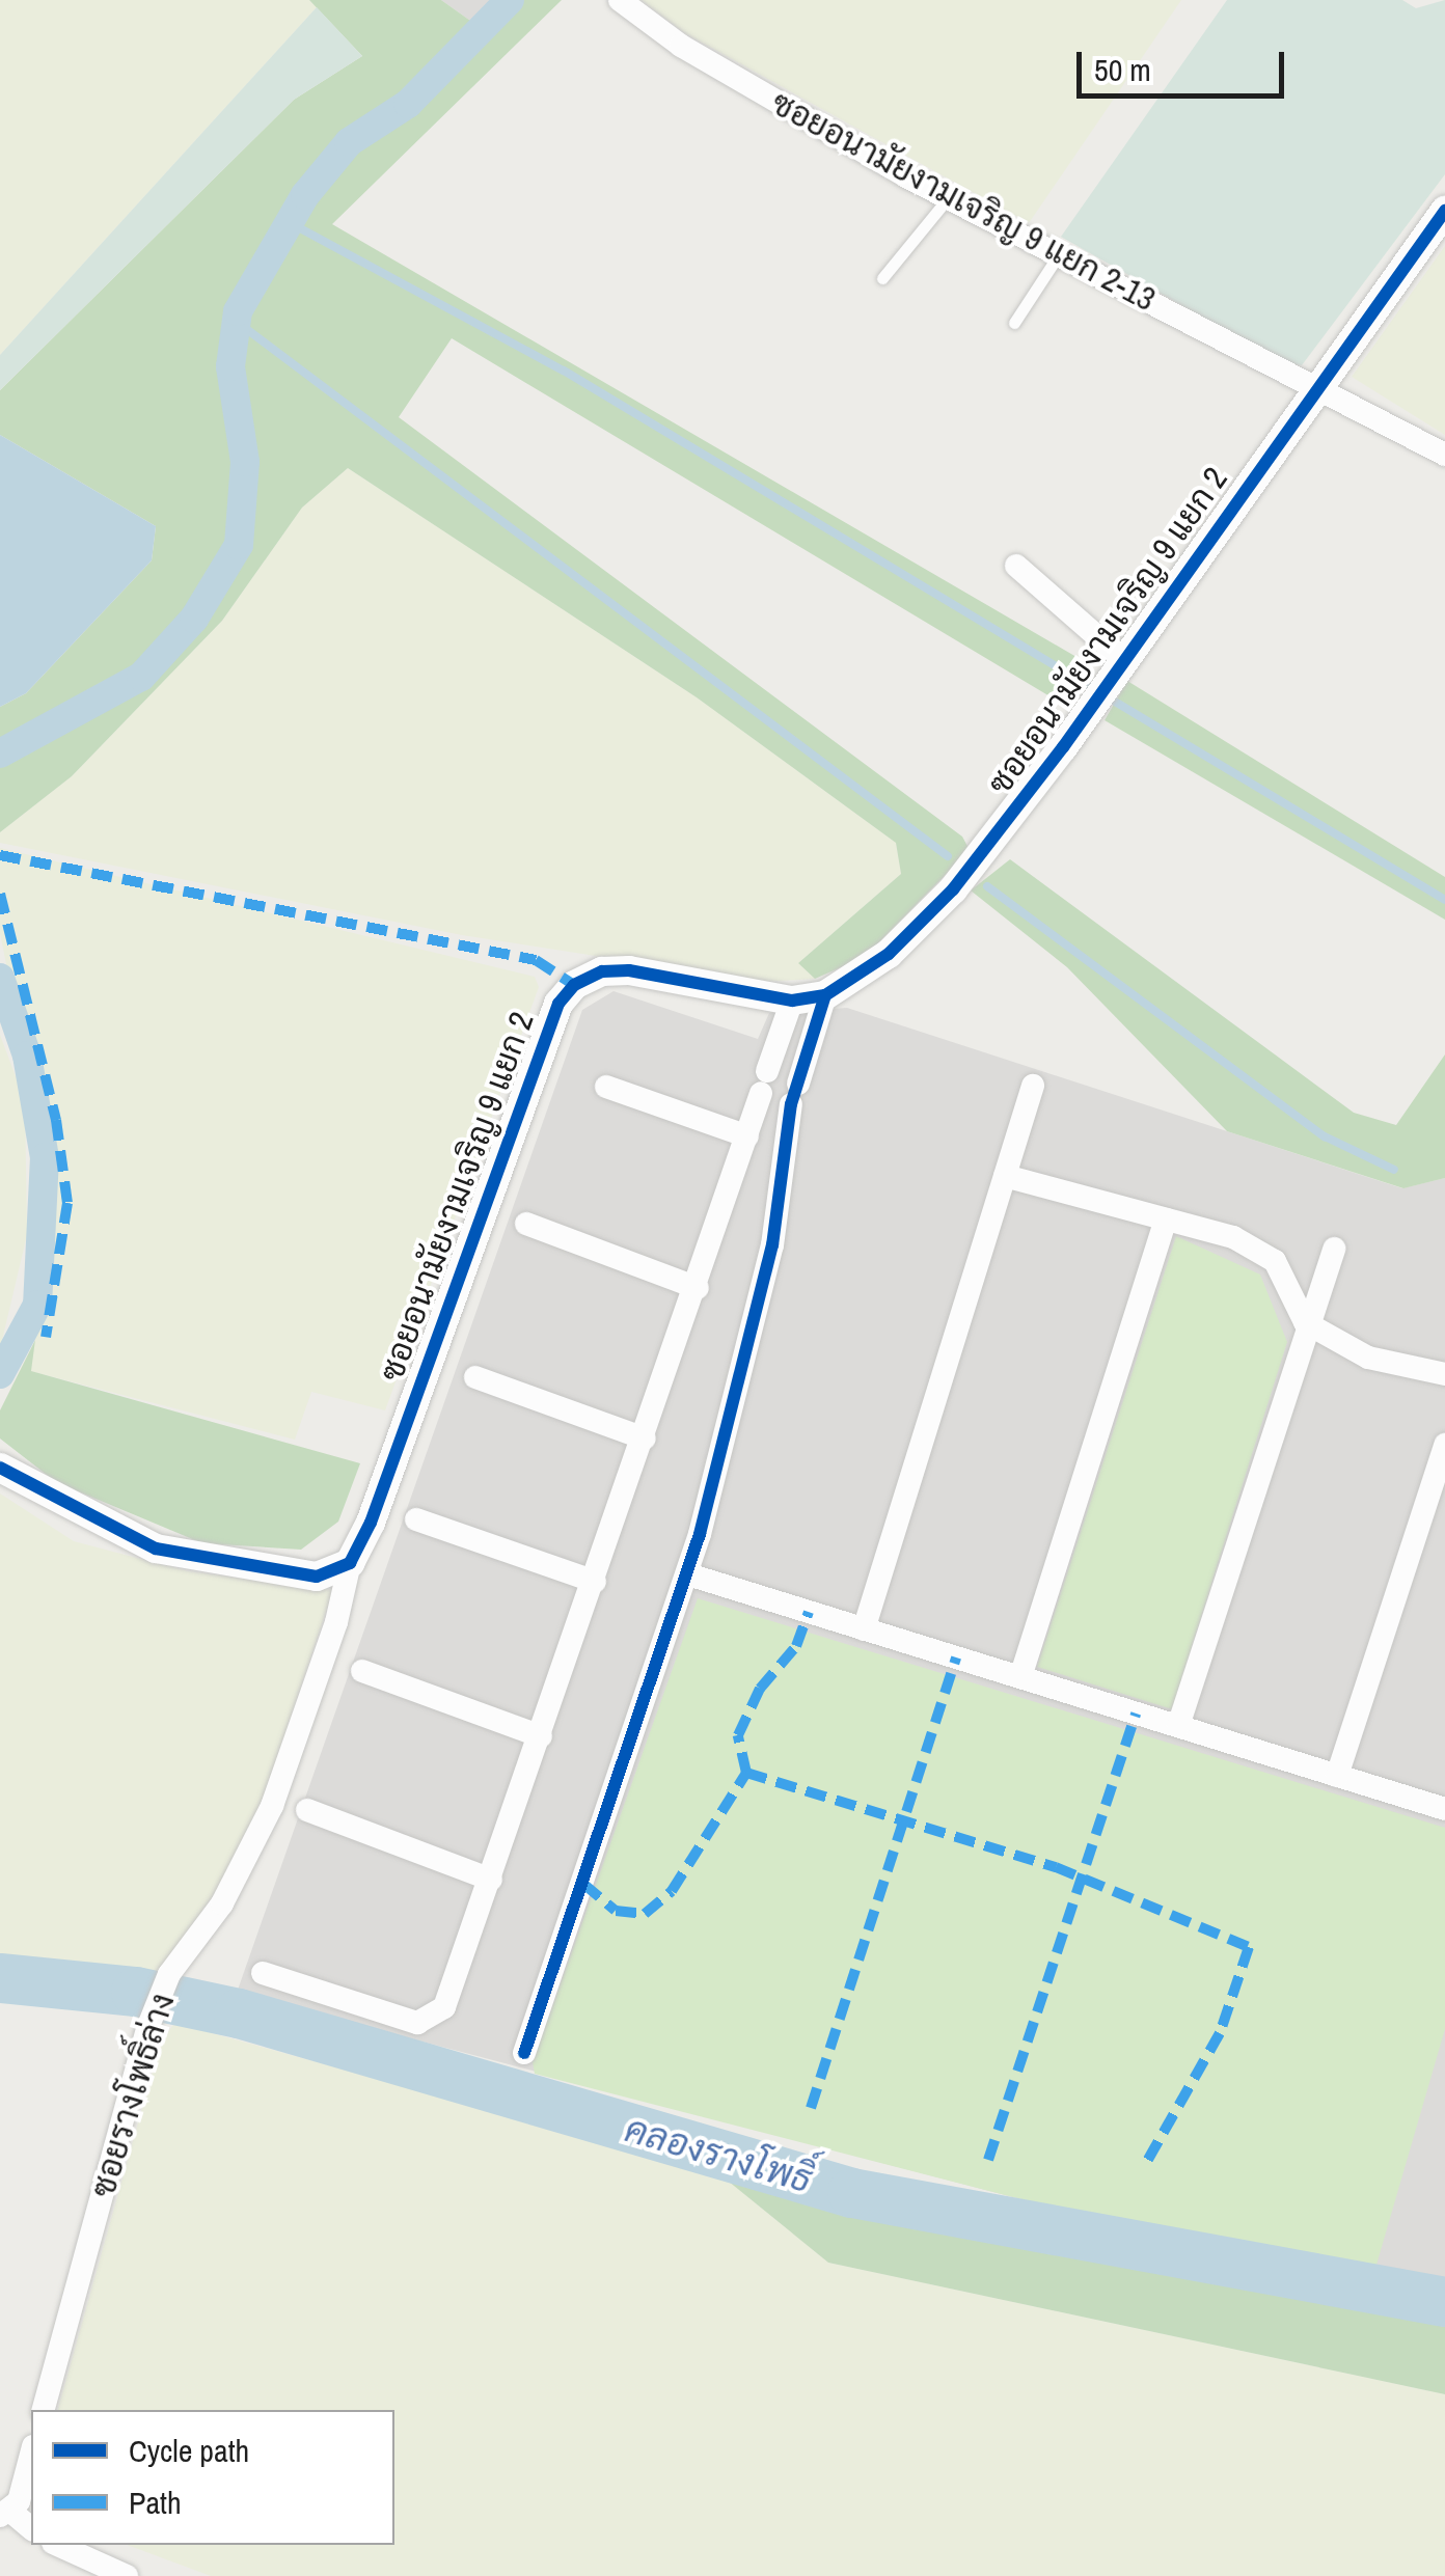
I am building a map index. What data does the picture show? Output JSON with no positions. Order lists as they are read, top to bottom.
{
  "streets": {
    "street": ["ซอยอนามัยงามเจริญ 9 แยก 2-13", "ซอยอนามัยงามเจริญ 9 แยก 2", "ซอยรางโพธิ์ล่าง"]
  },
  "crossings": [
    ["ซอยอนามัยงามเจริญ 9 แยก 2-13", "ซอยอนามัยงามเจริญ 9 แยก 2"],
    ["ซอยอนามัยงามเจริญ 9 แยก 2", "ซอยรางโพธิ์ล่าง"]
  ],
  "water": ["คลองรางโพธิ์"],
  "legend": ["Cycle path", "Path"],
  "scale_bar": "50 m"
}
